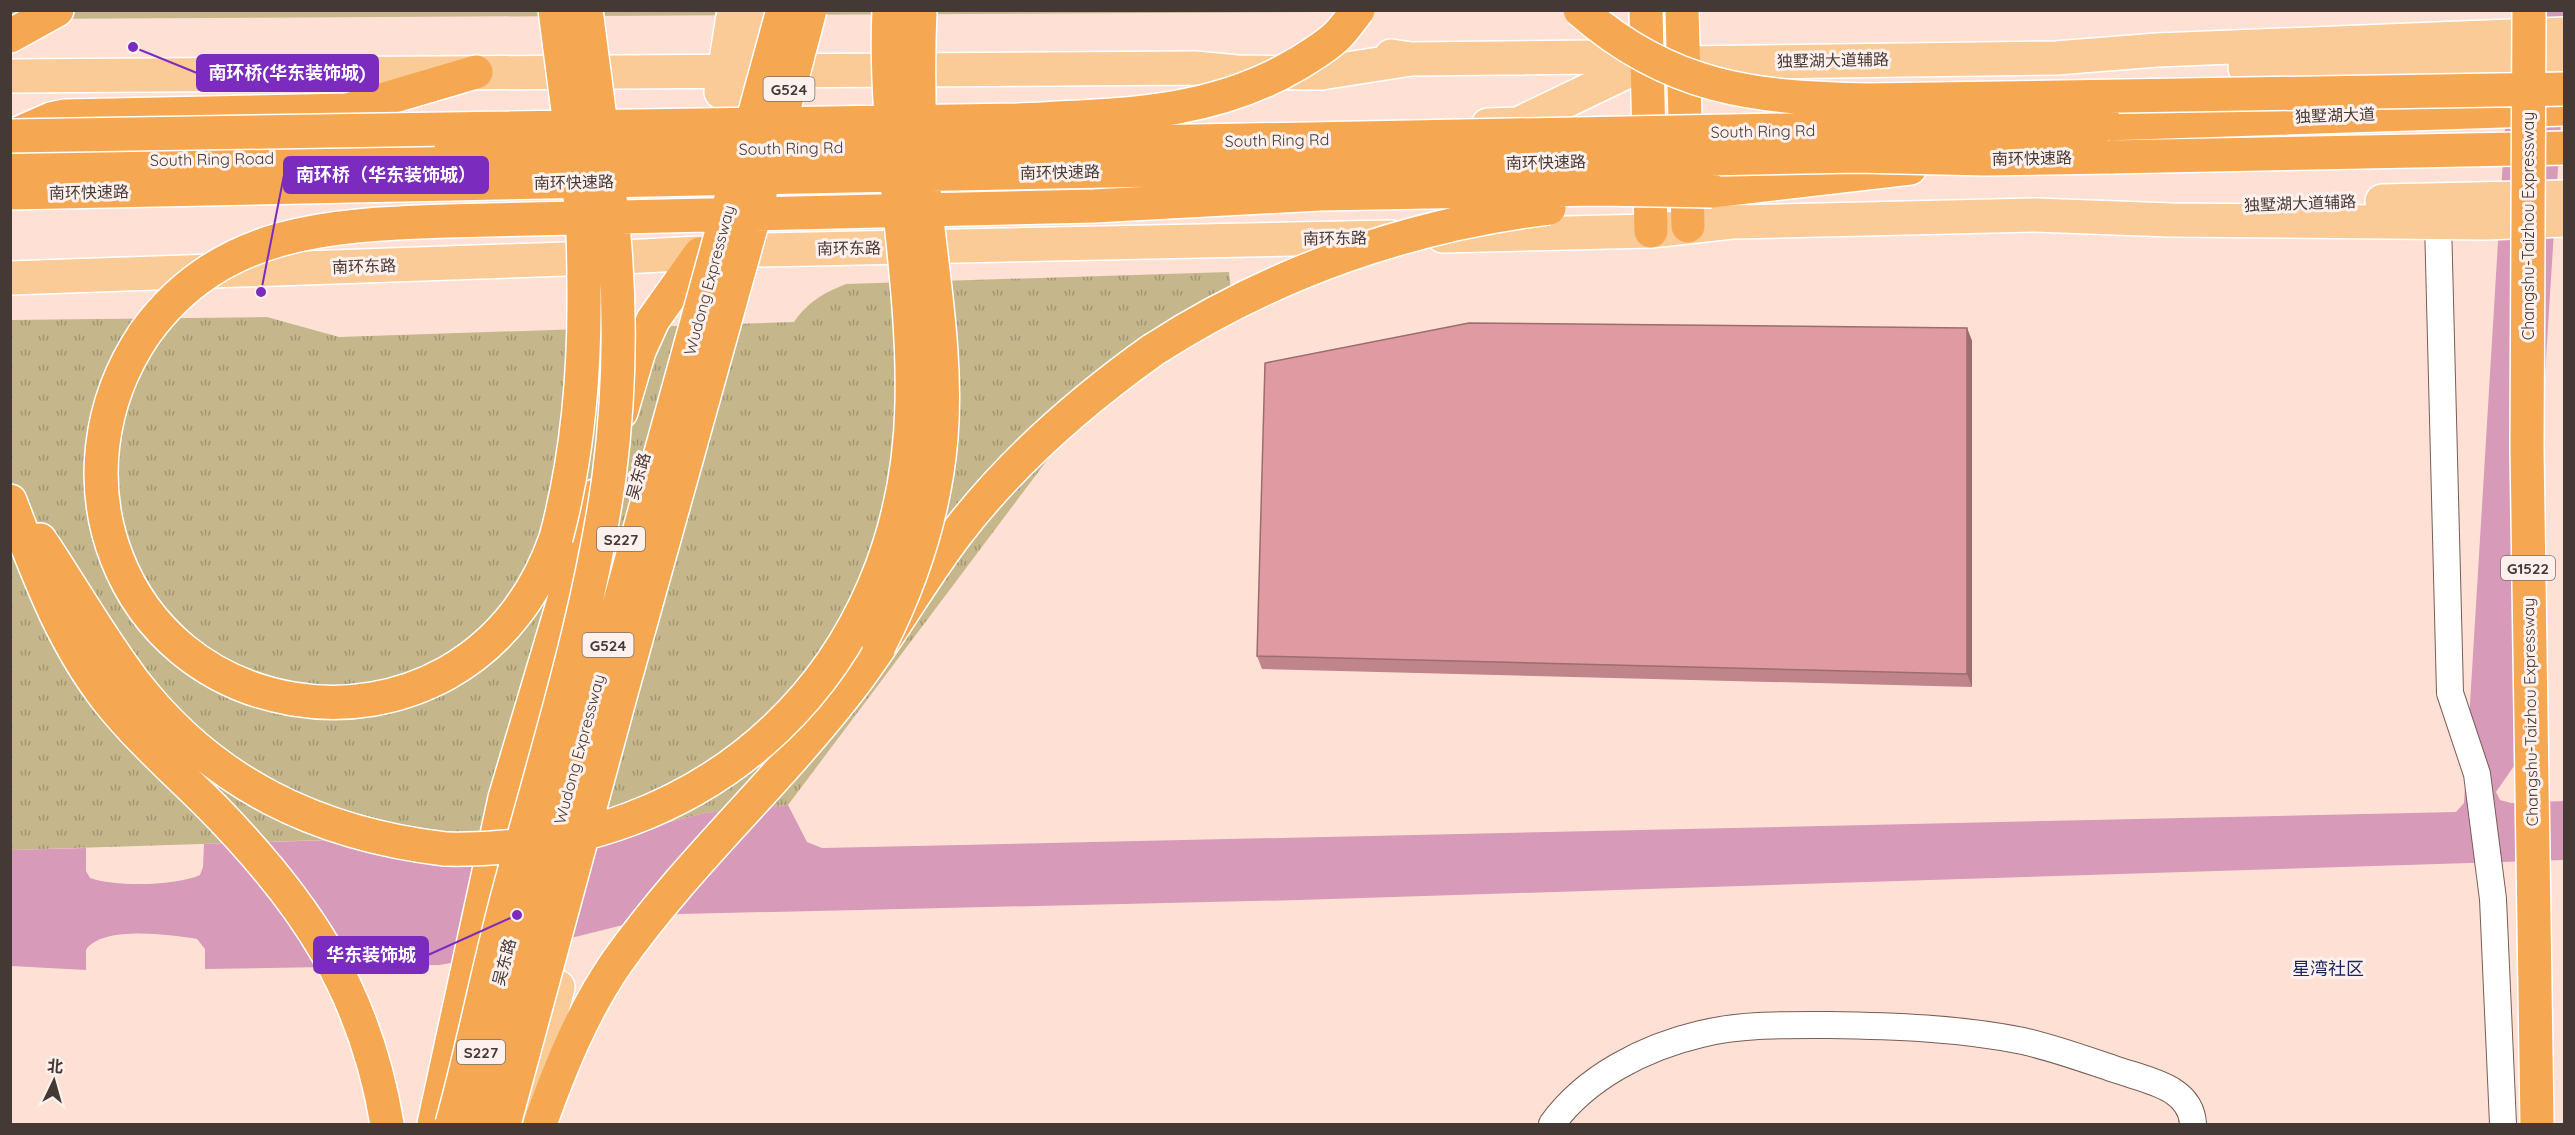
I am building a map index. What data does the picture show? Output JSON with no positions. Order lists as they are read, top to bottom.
{
  "streets": {
    "highway": [
      "G524",
      "独墅湖大道",
      "South Ring Rd",
      "南环快速路",
      "Changshu-Taizhou Expressway",
      "Wudong Expressway",
      "G1522"
    ],
    "main road": [
      "独墅湖大道辅路",
      "南环东路",
      "吴东路",
      "S227"
    ]
  },
  "crossings": [
    ["独墅湖大道辅路", "南环东路"],
    ["G524", "Wudong Expressway"],
    ["G524", "吴东路"],
    ["独墅湖大道", "South Ring Rd"],
    ["南环东路", "吴东路"],
    ["Wudong Expressway", "吴东路"],
    ["吴东路", "S227"]
  ],
  "districts": ["星湾社区"],
  "places": ["南环桥(华东装饰城)", "南环桥（华东装饰城）", "华东装饰城"],
  "north": "top"
}
